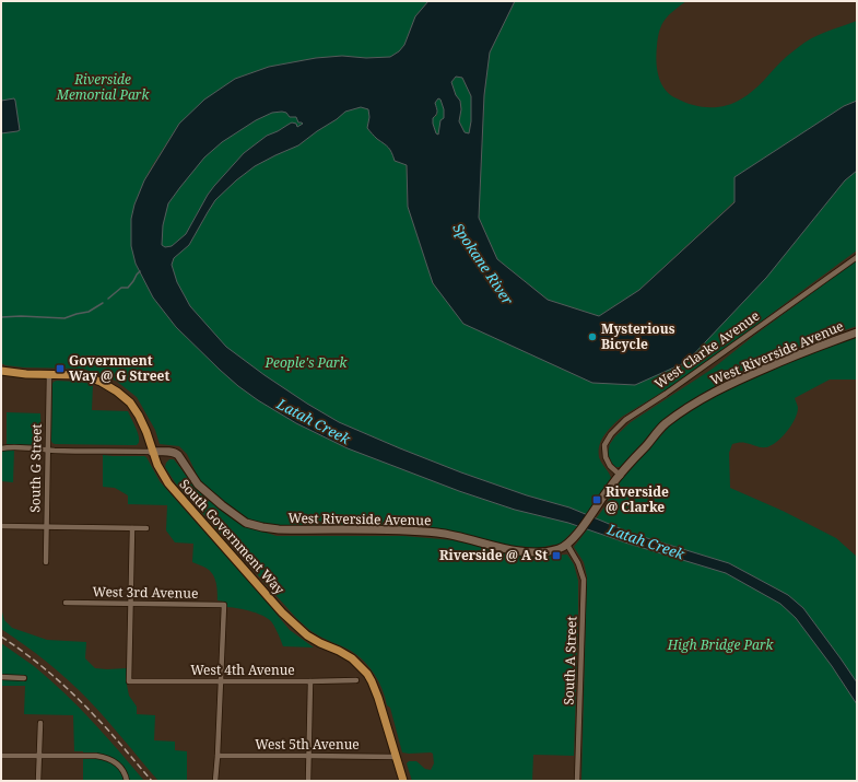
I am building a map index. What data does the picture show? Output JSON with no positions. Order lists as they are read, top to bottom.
{
  "streets": {
    "main road": ["West Riverside Avenue", "South Government Way"],
    "street": [
      "West Clarke Avenue",
      "South G Street",
      "West 3rd Avenue",
      "South A Street",
      "West 4th Avenue",
      "West 5th Avenue"
    ]
  },
  "crossings": [
    ["West Clarke Avenue", "West Riverside Avenue"],
    ["West Riverside Avenue", "South Government Way"],
    ["West Riverside Avenue", "South A Street"],
    ["South G Street", "South Government Way"],
    ["South Government Way", "West 5th Avenue"],
    ["West 3rd Avenue", "West 4th Avenue"]
  ],
  "water": ["Spokane River", "Latah Creek"],
  "parks": ["Riverside Memorial Park", "People's Park", "High Bridge Park"],
  "places": {
    "other": ["Mysterious Bicycle"],
    "transit": ["Government Way @ G Street", "Riverside @ Clarke", "Riverside @ A St"]
  }
}
